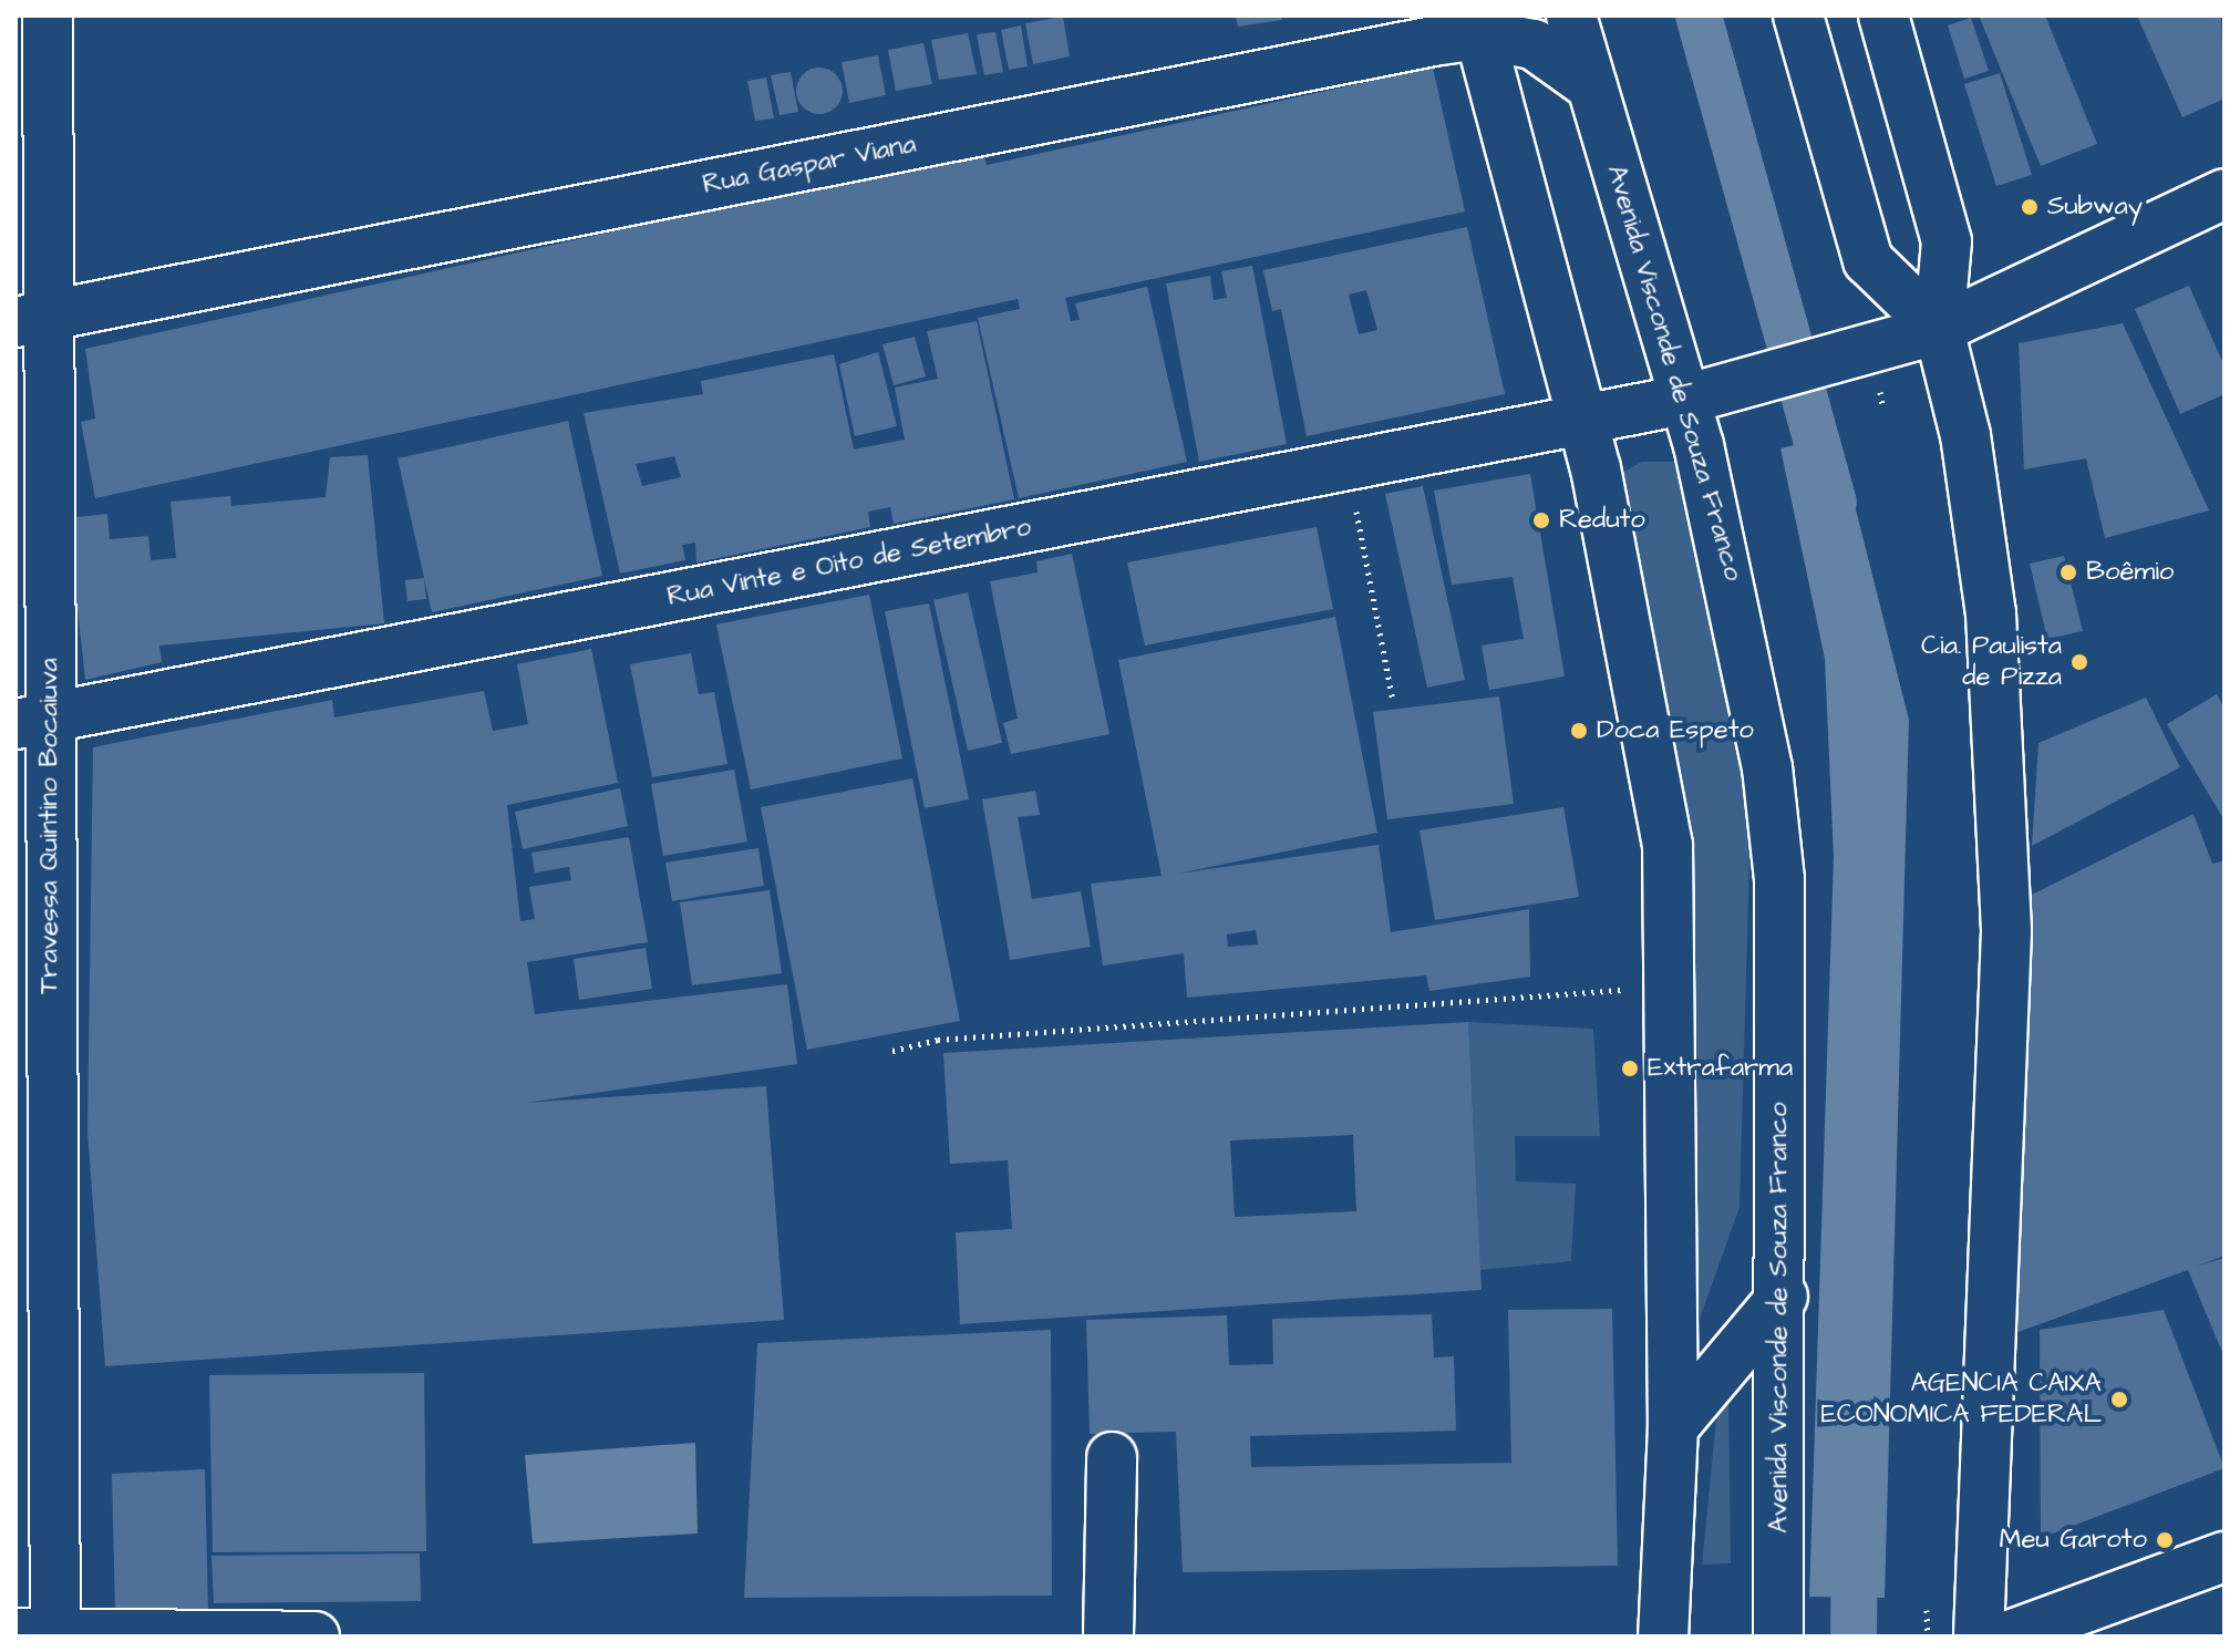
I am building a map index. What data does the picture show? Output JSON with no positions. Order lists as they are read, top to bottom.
{
  "streets": {
    "main road": [
      "Rua Gaspar Viana",
      "Avenida Visconde de Souza Franco",
      "Rua Vinte e Oito de Setembro",
      "Travessa Quintino Bocaiuva"
    ]
  },
  "crossings": [
    ["Rua Gaspar Viana", "Avenida Visconde de Souza Franco"],
    ["Rua Gaspar Viana", "Travessa Quintino Bocaiuva"],
    ["Avenida Visconde de Souza Franco", "Rua Vinte e Oito de Setembro"],
    ["Rua Vinte e Oito de Setembro", "Travessa Quintino Bocaiuva"]
  ],
  "places": [
    "Subway",
    "Reduto",
    "Boêmio",
    "Cia. Paulista de Pizza",
    "Doca Espeto",
    "Extrafarma",
    "AGENCIA CAIXA ECONOMICA FEDERAL",
    "Meu Garoto"
  ]
}
